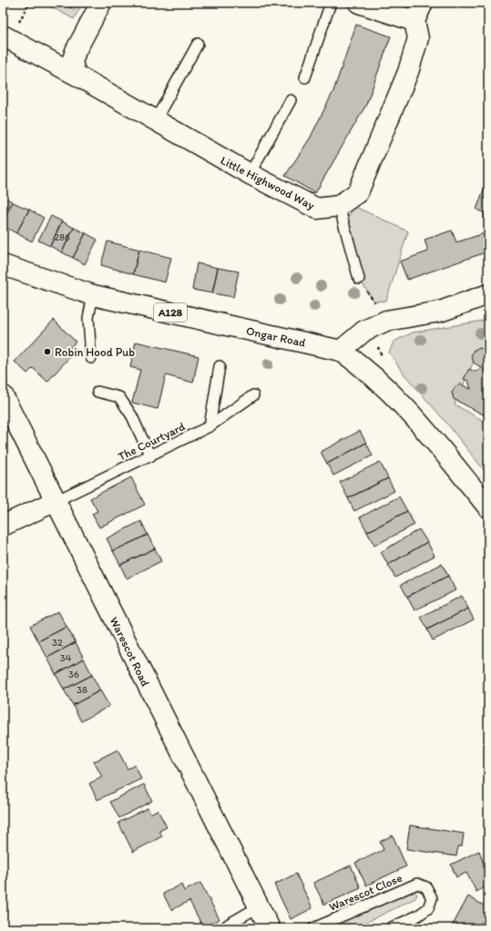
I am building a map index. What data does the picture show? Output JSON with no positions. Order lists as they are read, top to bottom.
{
  "streets": {
    "street": [
      "Little Highwood Way",
      "A128",
      "Ongar Road",
      "Warescot Road"
    ],
    "lane": ["The Courtyard", "Warescot Close"]
  },
  "crossings": [
    ["The Courtyard", "Warescot Road"]
  ],
  "places": ["Robin Hood Pub"],
  "house_numbers": [
    "286",
    "32",
    "34",
    "36",
    "38"
  ]
}
